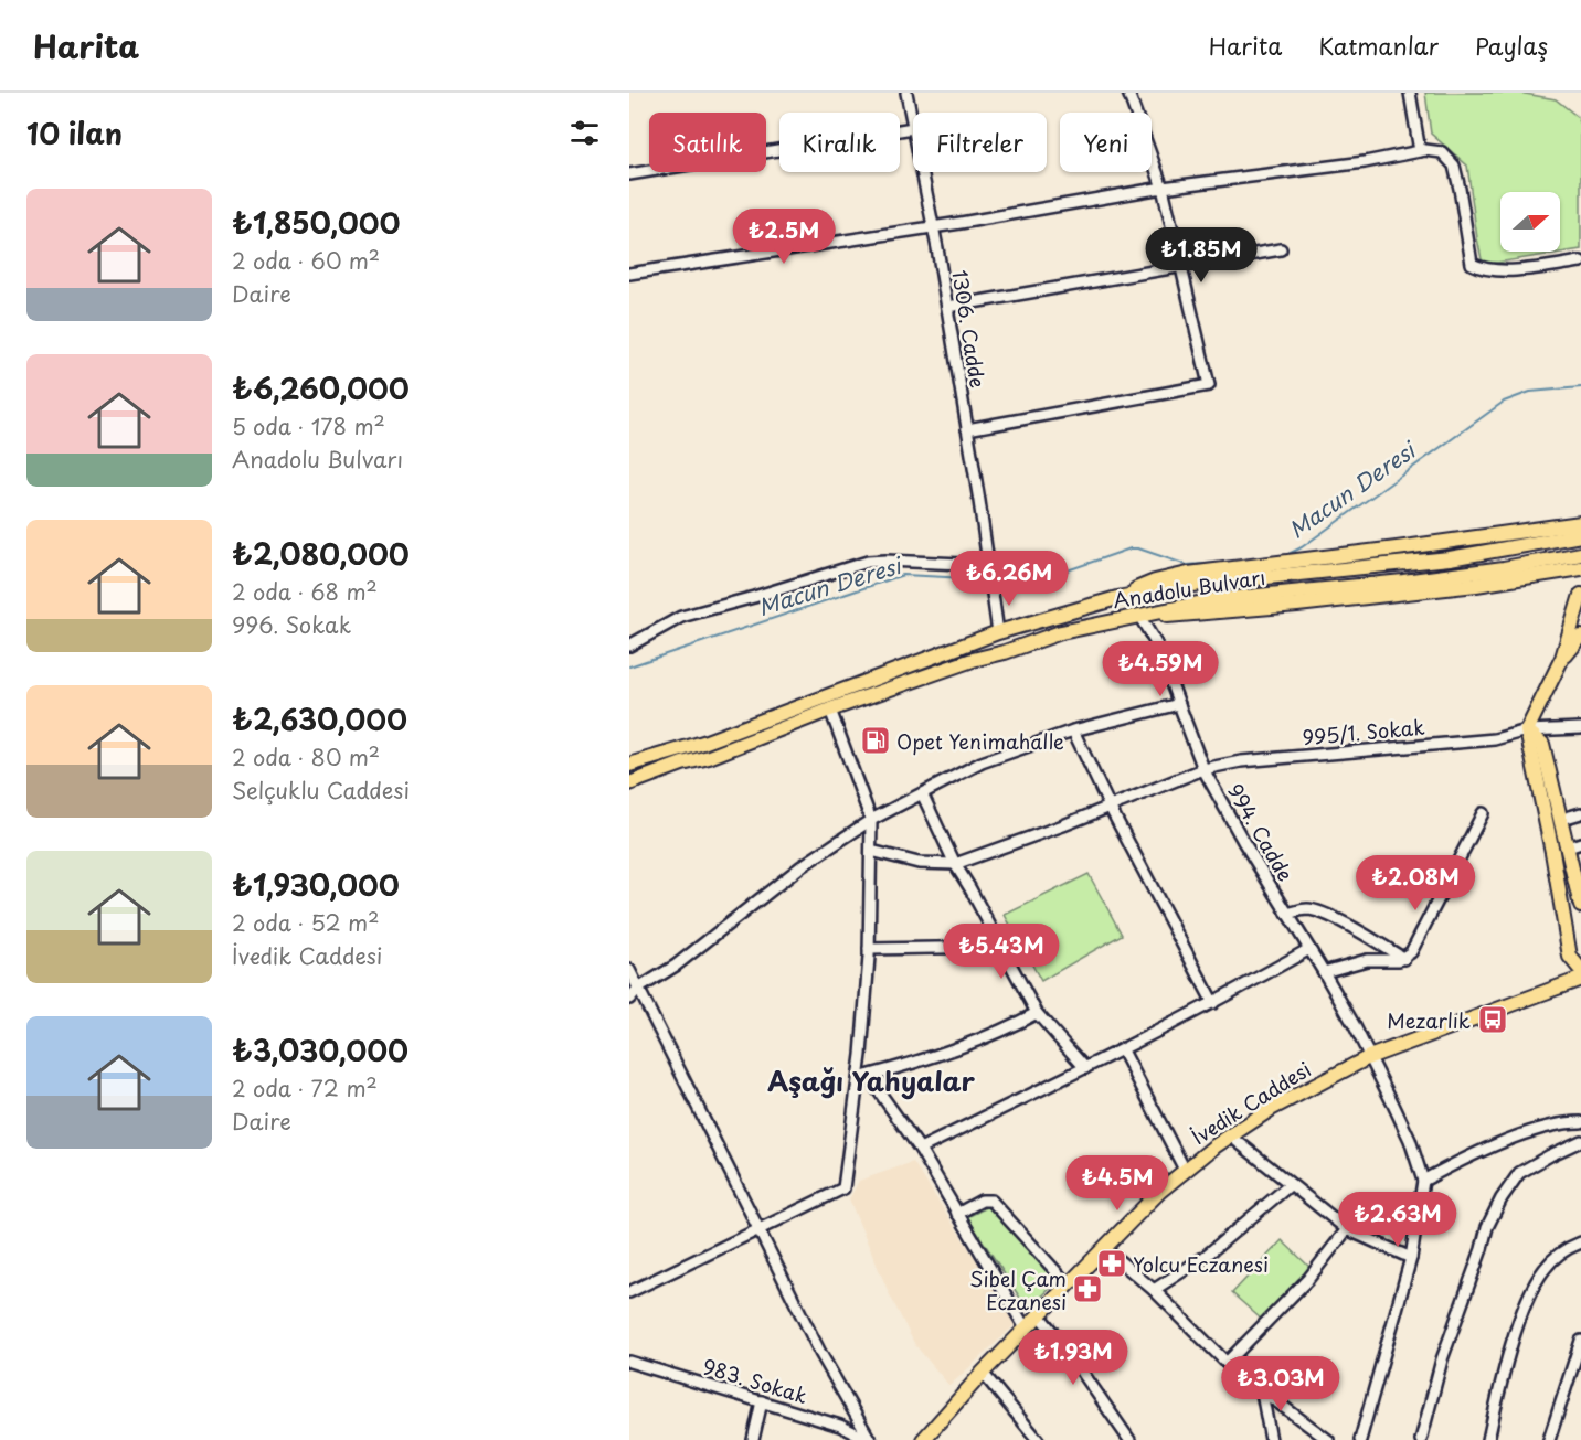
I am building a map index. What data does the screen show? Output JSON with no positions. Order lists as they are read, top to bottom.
{
  "streets": {
    "main road": ["Anadolu Bulvarı", "İvedik Caddesi"],
    "street": [
      "1306. Cadde",
      "995/1. Sokak",
      "994. Cadde",
      "983. Sokak"
    ]
  },
  "crossings": [
    ["1306. Cadde", "Anadolu Bulvarı"],
    ["Anadolu Bulvarı", "994. Cadde"],
    ["995/1. Sokak", "994. Cadde"],
    ["994. Cadde", "İvedik Caddesi"]
  ],
  "districts": ["Aşağı Yahyalar"],
  "water": ["Macun Deresi"],
  "places": {
    "fuel station": ["Opet Yenimahalle"],
    "bus stop": ["Mezarlık"],
    "pharmacy": ["Yolcu Eczanesi", "Sibel Çam Eczanesi"]
  },
  "north": "right",
  "page": {
    "header": "Harita",
    "nav": ["Harita", "Katmanlar", "Paylaş"],
    "heading": "10 ilan",
    "chip": [
      "Satılık",
      "Kiralık",
      "Filtreler",
      "Yeni"
    ],
    "list": [
      {
        "name": "₺1,850,000",
        "note": "2 oda · 60 m² · Daire"
      },
      {
        "name": "₺6,260,000",
        "note": "5 oda · 178 m² · Anadolu Bulvarı"
      },
      {
        "name": "₺2,080,000",
        "note": "2 oda · 68 m² · 996. Sokak"
      },
      {
        "name": "₺2,630,000",
        "note": "2 oda · 80 m² · Selçuklu Caddesi"
      },
      {
        "name": "₺1,930,000",
        "note": "2 oda · 52 m² · İvedik Caddesi"
      },
      {
        "name": "₺3,030,000",
        "note": "2 oda · 72 m² · Daire"
      }
    ],
    "price": [
      "₺2.5M",
      "₺1.85M",
      "₺6.26M",
      "₺4.59M",
      "₺2.08M",
      "₺5.43M",
      "₺4.5M",
      "₺2.63M",
      "₺1.93M",
      "₺3.03M"
    ]
  }
}
